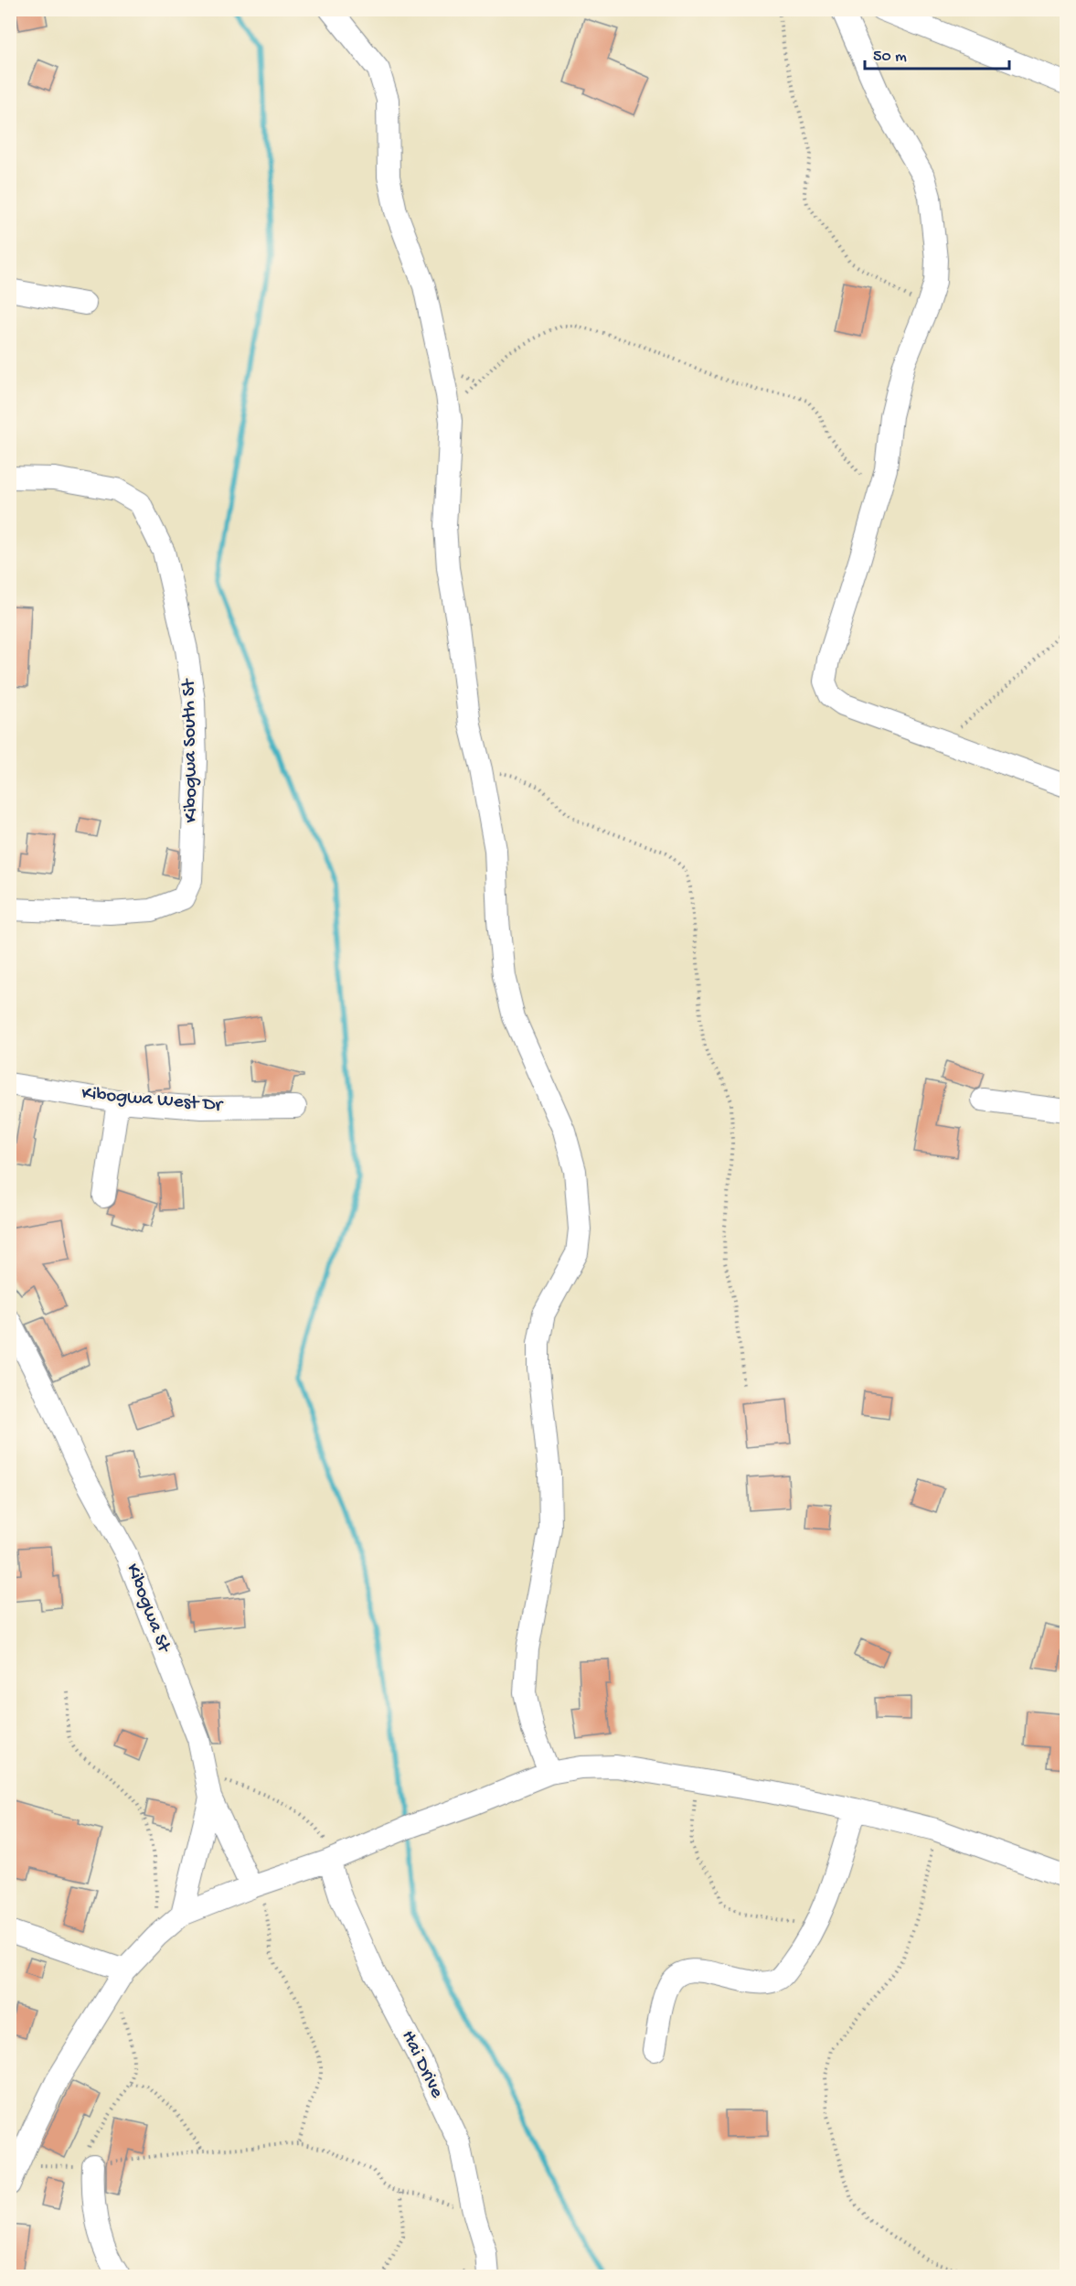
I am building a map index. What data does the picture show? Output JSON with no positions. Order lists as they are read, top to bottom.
{
  "streets": {
    "street": [
      "Kibogwa South St",
      "Kibogwa West Dr",
      "Kibogwa St",
      "Hai Drive"
    ]
  },
  "scale_bar": "50 m"
}
